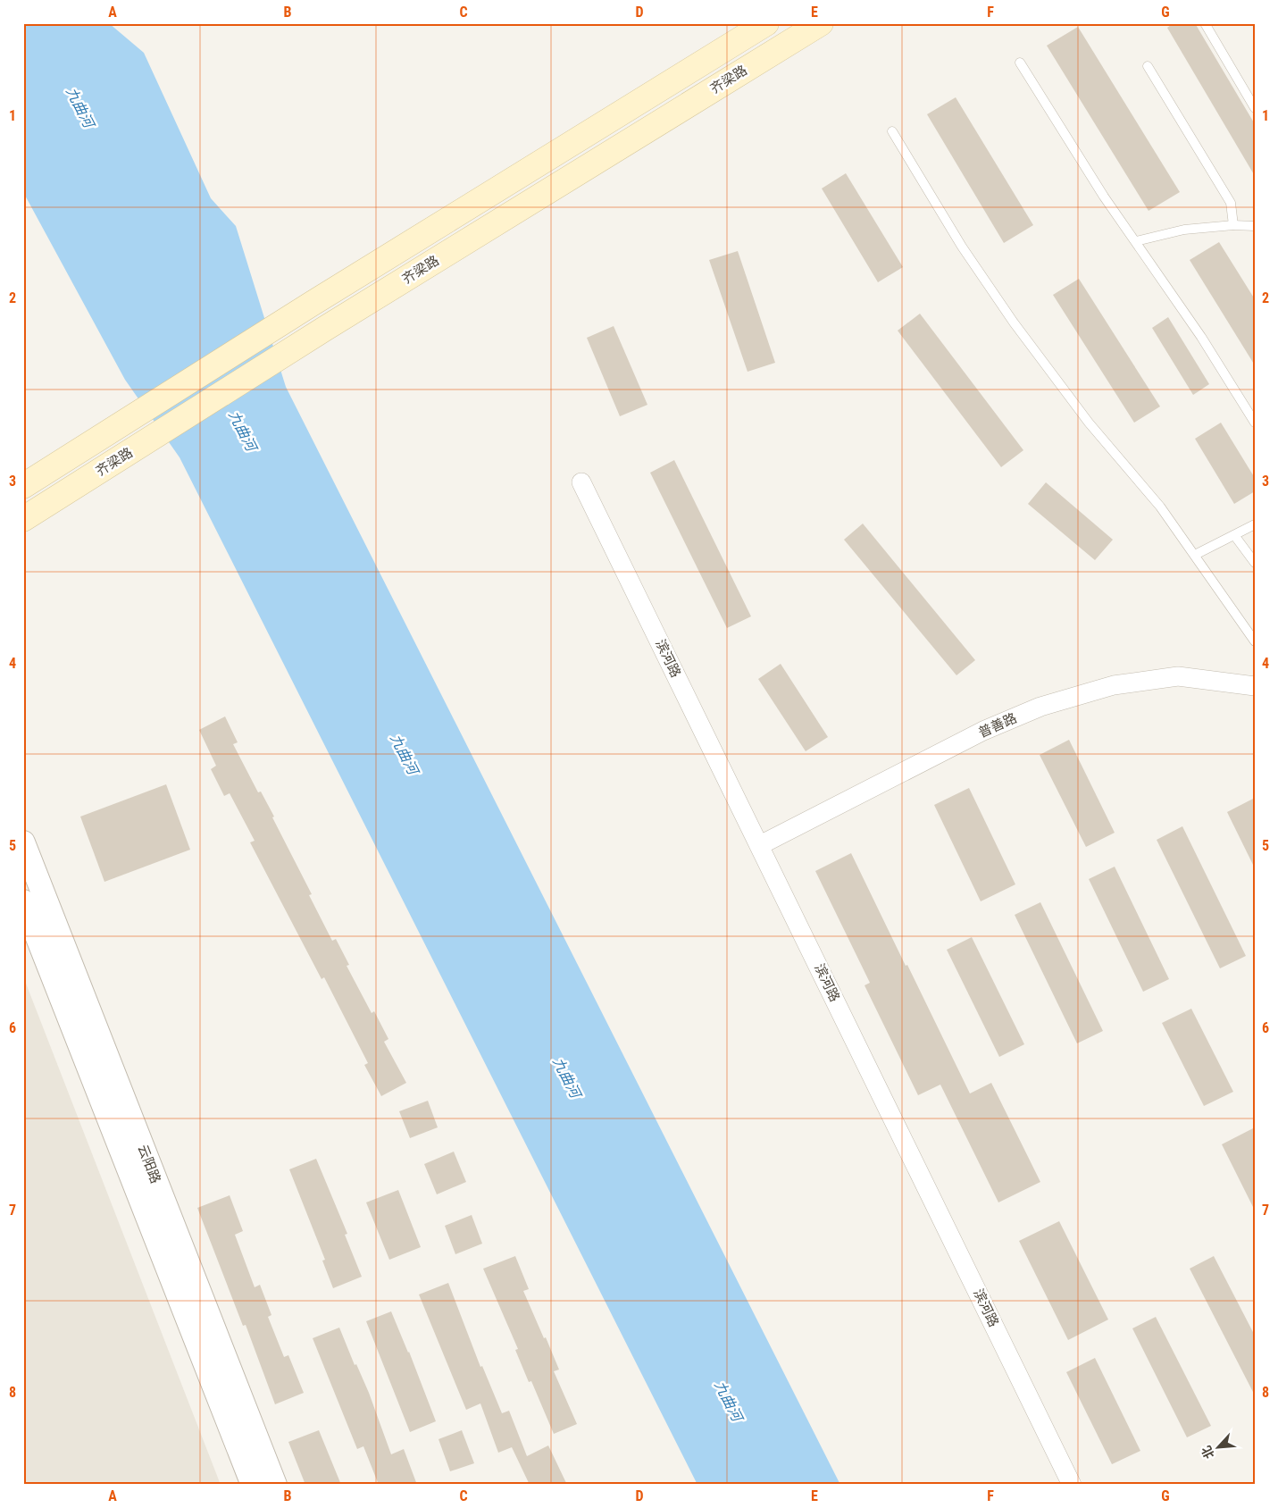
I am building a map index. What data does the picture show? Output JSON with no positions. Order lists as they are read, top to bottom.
{
  "streets": {
    "main road": ["齐梁路"],
    "street": ["滨河路", "普善路", "云阳路"]
  },
  "crossings": [
    ["滨河路", "普善路"]
  ],
  "water": ["九曲河"],
  "north": "bottom left",
  "grid": {
    "columns": [
      "A",
      "B",
      "C",
      "D",
      "E",
      "F",
      "G"
    ],
    "rows": [
      "1",
      "2",
      "3",
      "4",
      "5",
      "6",
      "7",
      "8"
    ]
  }
}
